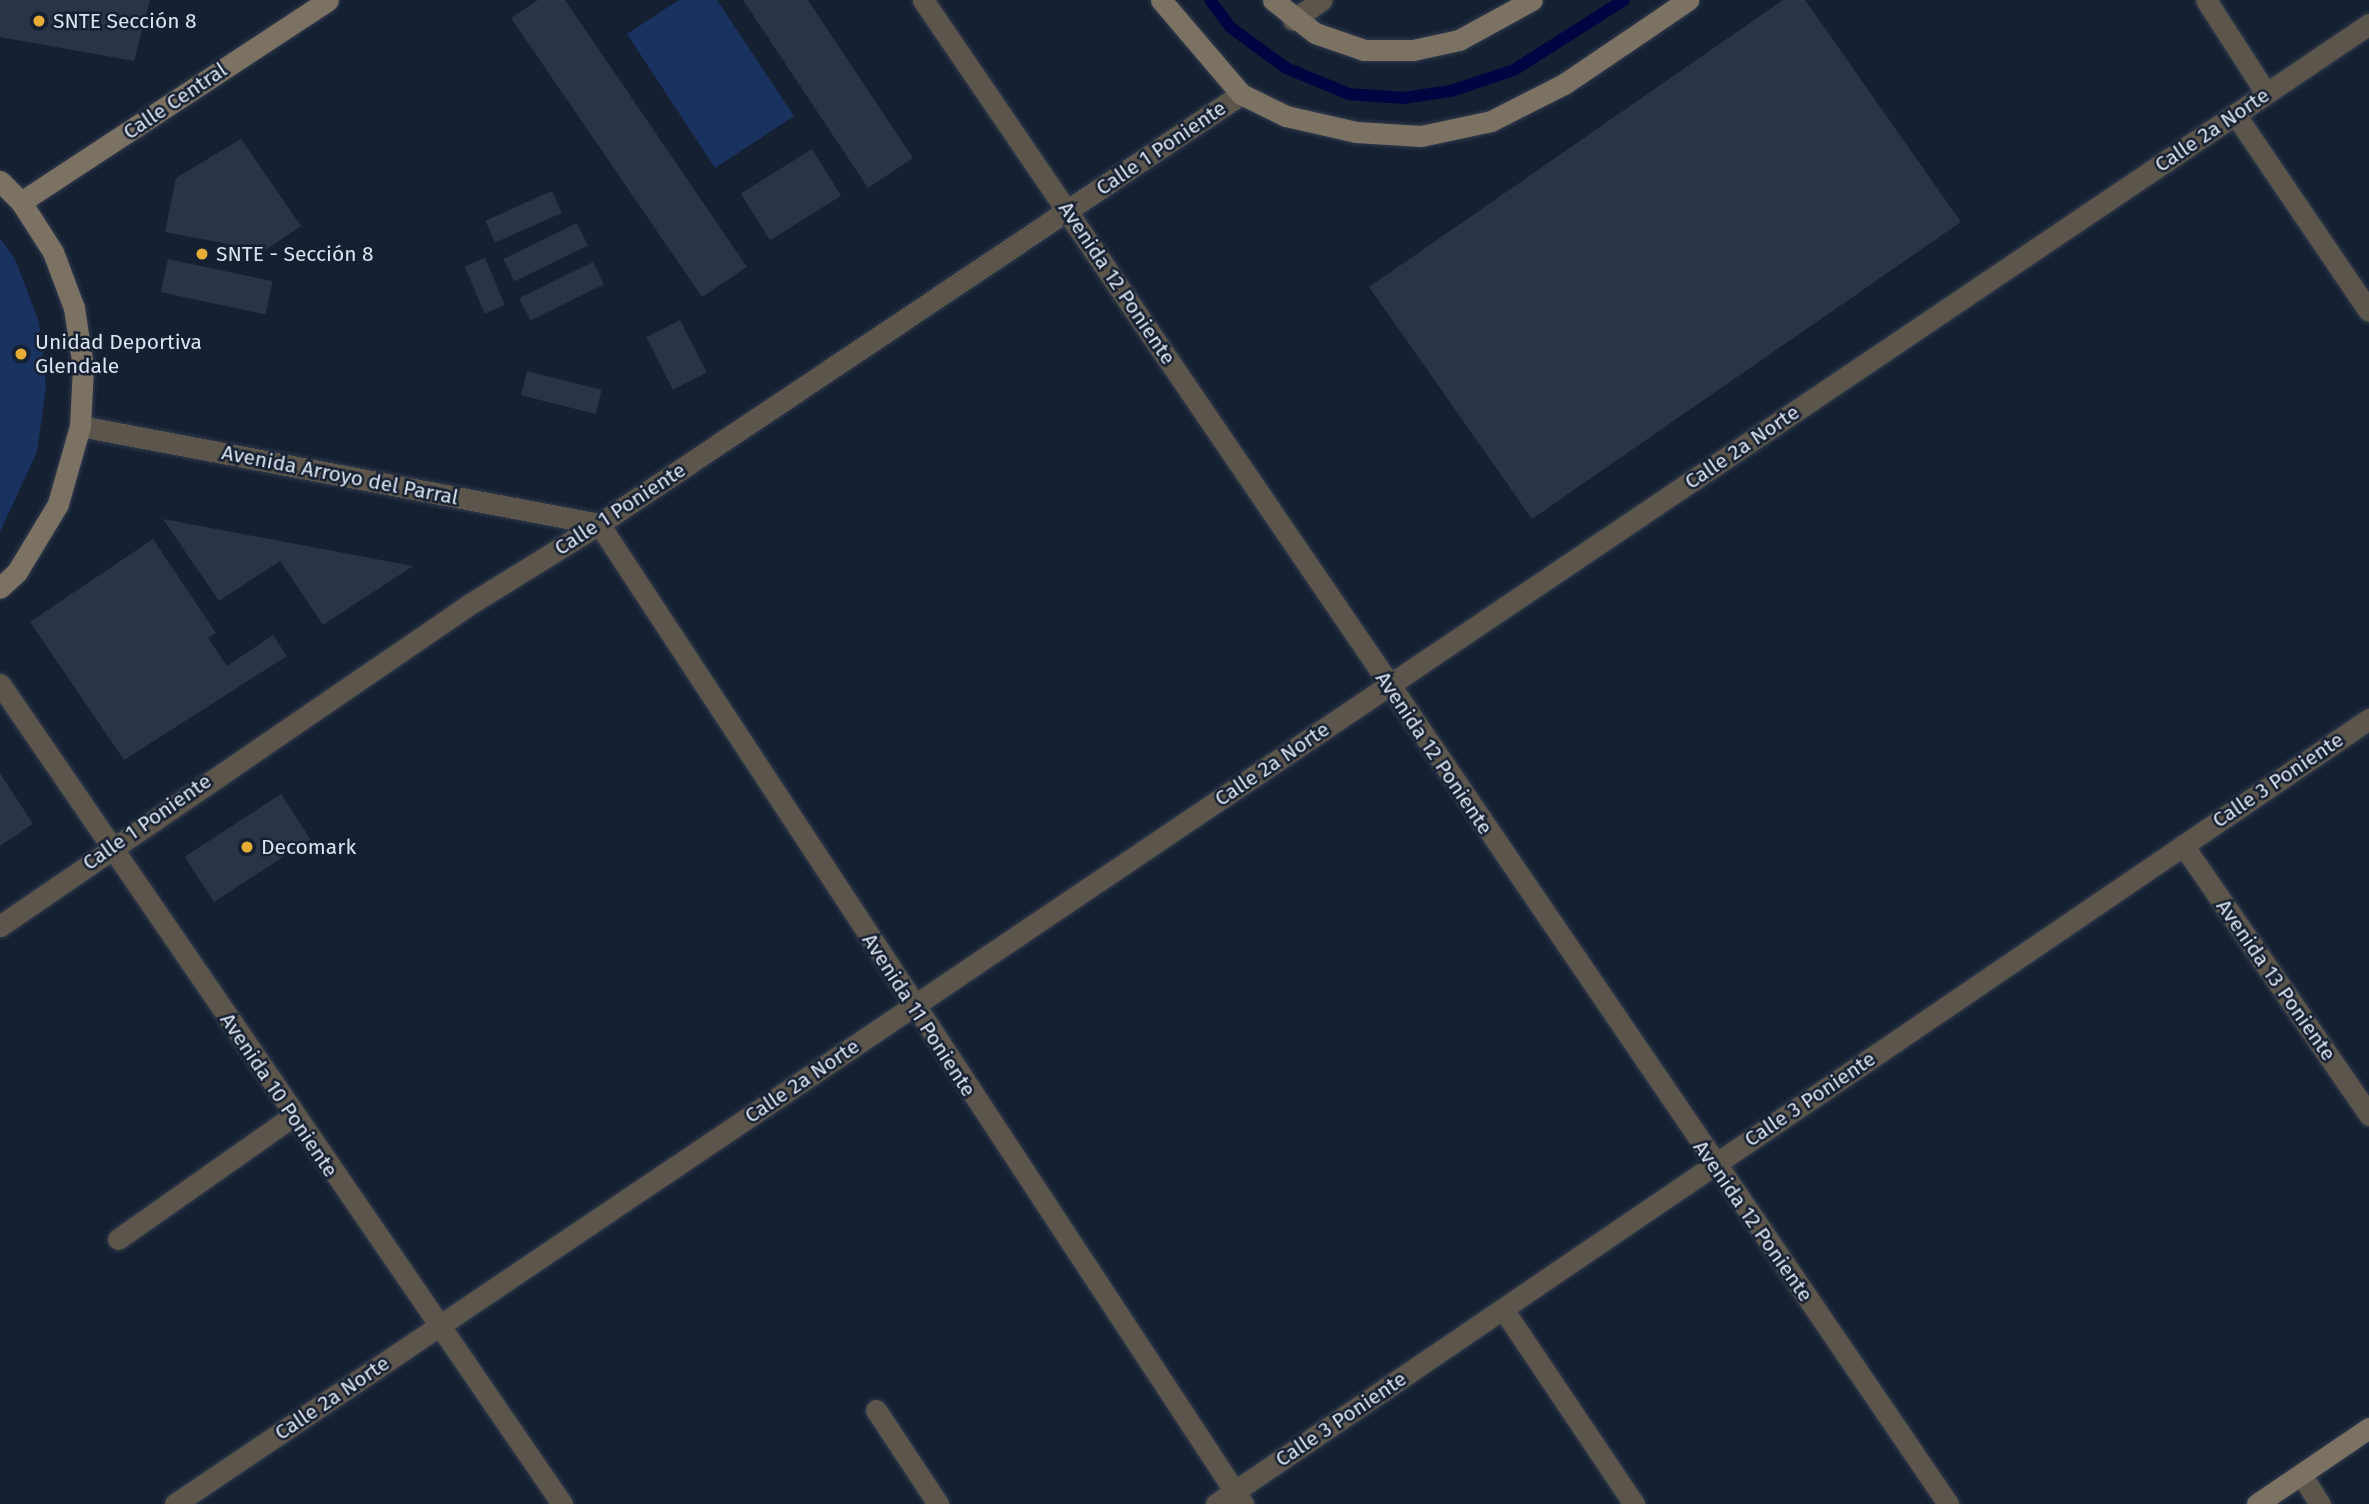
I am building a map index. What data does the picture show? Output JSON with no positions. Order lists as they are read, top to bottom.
{
  "streets": {
    "main road": ["Calle Central"],
    "street": [
      "Calle 2a Norte",
      "Calle 1 Poniente",
      "Avenida 12 Poniente",
      "Avenida Arroyo del Parral",
      "Calle 3 Poniente",
      "Avenida 13 Poniente",
      "Avenida 11 Poniente",
      "Avenida 10 Poniente"
    ]
  },
  "crossings": [
    ["Calle 2a Norte", "Avenida 12 Poniente"],
    ["Calle 2a Norte", "Avenida 11 Poniente"],
    ["Calle 2a Norte", "Avenida 10 Poniente"],
    ["Calle 1 Poniente", "Avenida 12 Poniente"],
    ["Calle 1 Poniente", "Avenida Arroyo del Parral"],
    ["Calle 1 Poniente", "Avenida 11 Poniente"],
    ["Calle 1 Poniente", "Avenida 10 Poniente"],
    ["Avenida 12 Poniente", "Calle 3 Poniente"],
    ["Avenida Arroyo del Parral", "Avenida 11 Poniente"],
    ["Calle 3 Poniente", "Avenida 13 Poniente"],
    ["Calle 3 Poniente", "Avenida 11 Poniente"]
  ],
  "places": [
    "SNTE Sección 8",
    "SNTE - Sección 8",
    "Unidad Deportiva Glendale",
    "Decomark"
  ]
}
